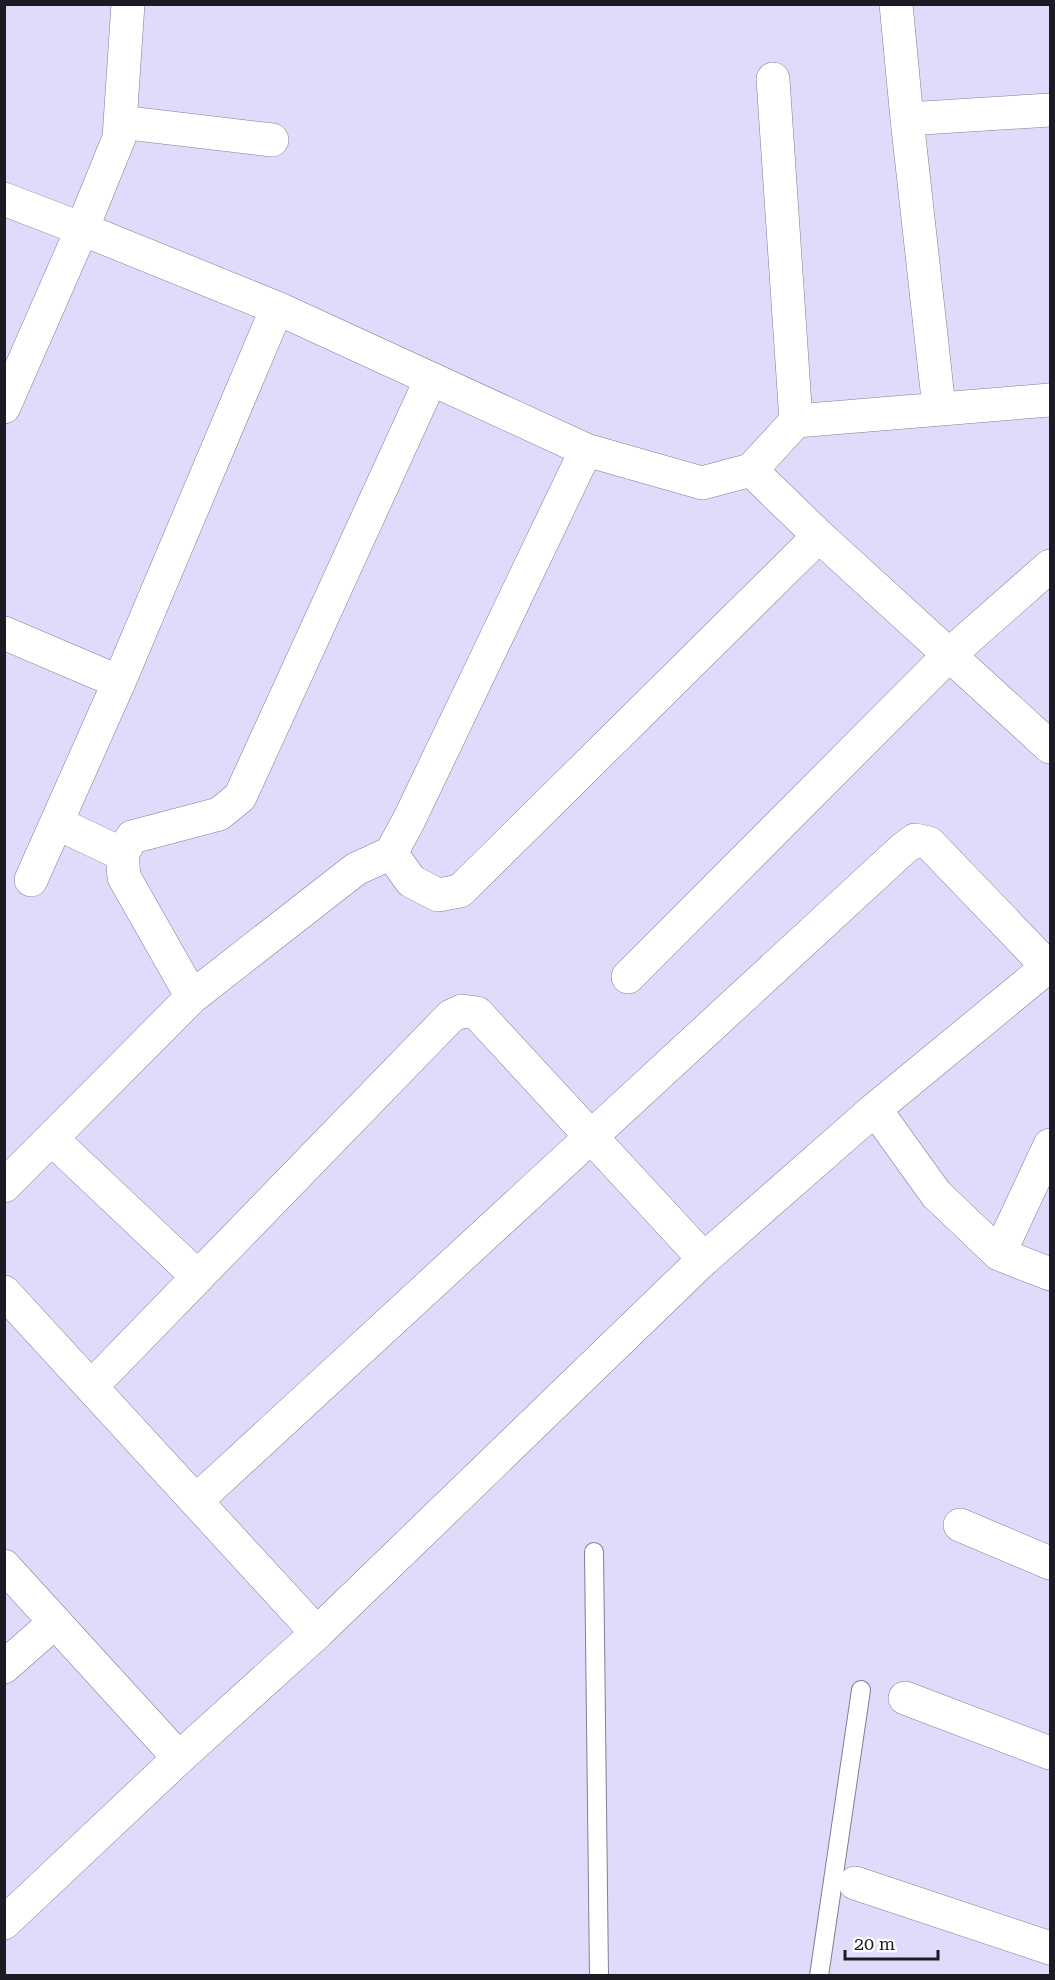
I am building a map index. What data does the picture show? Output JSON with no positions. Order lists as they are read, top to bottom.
{
  "scale_bar": "20 m"
}
